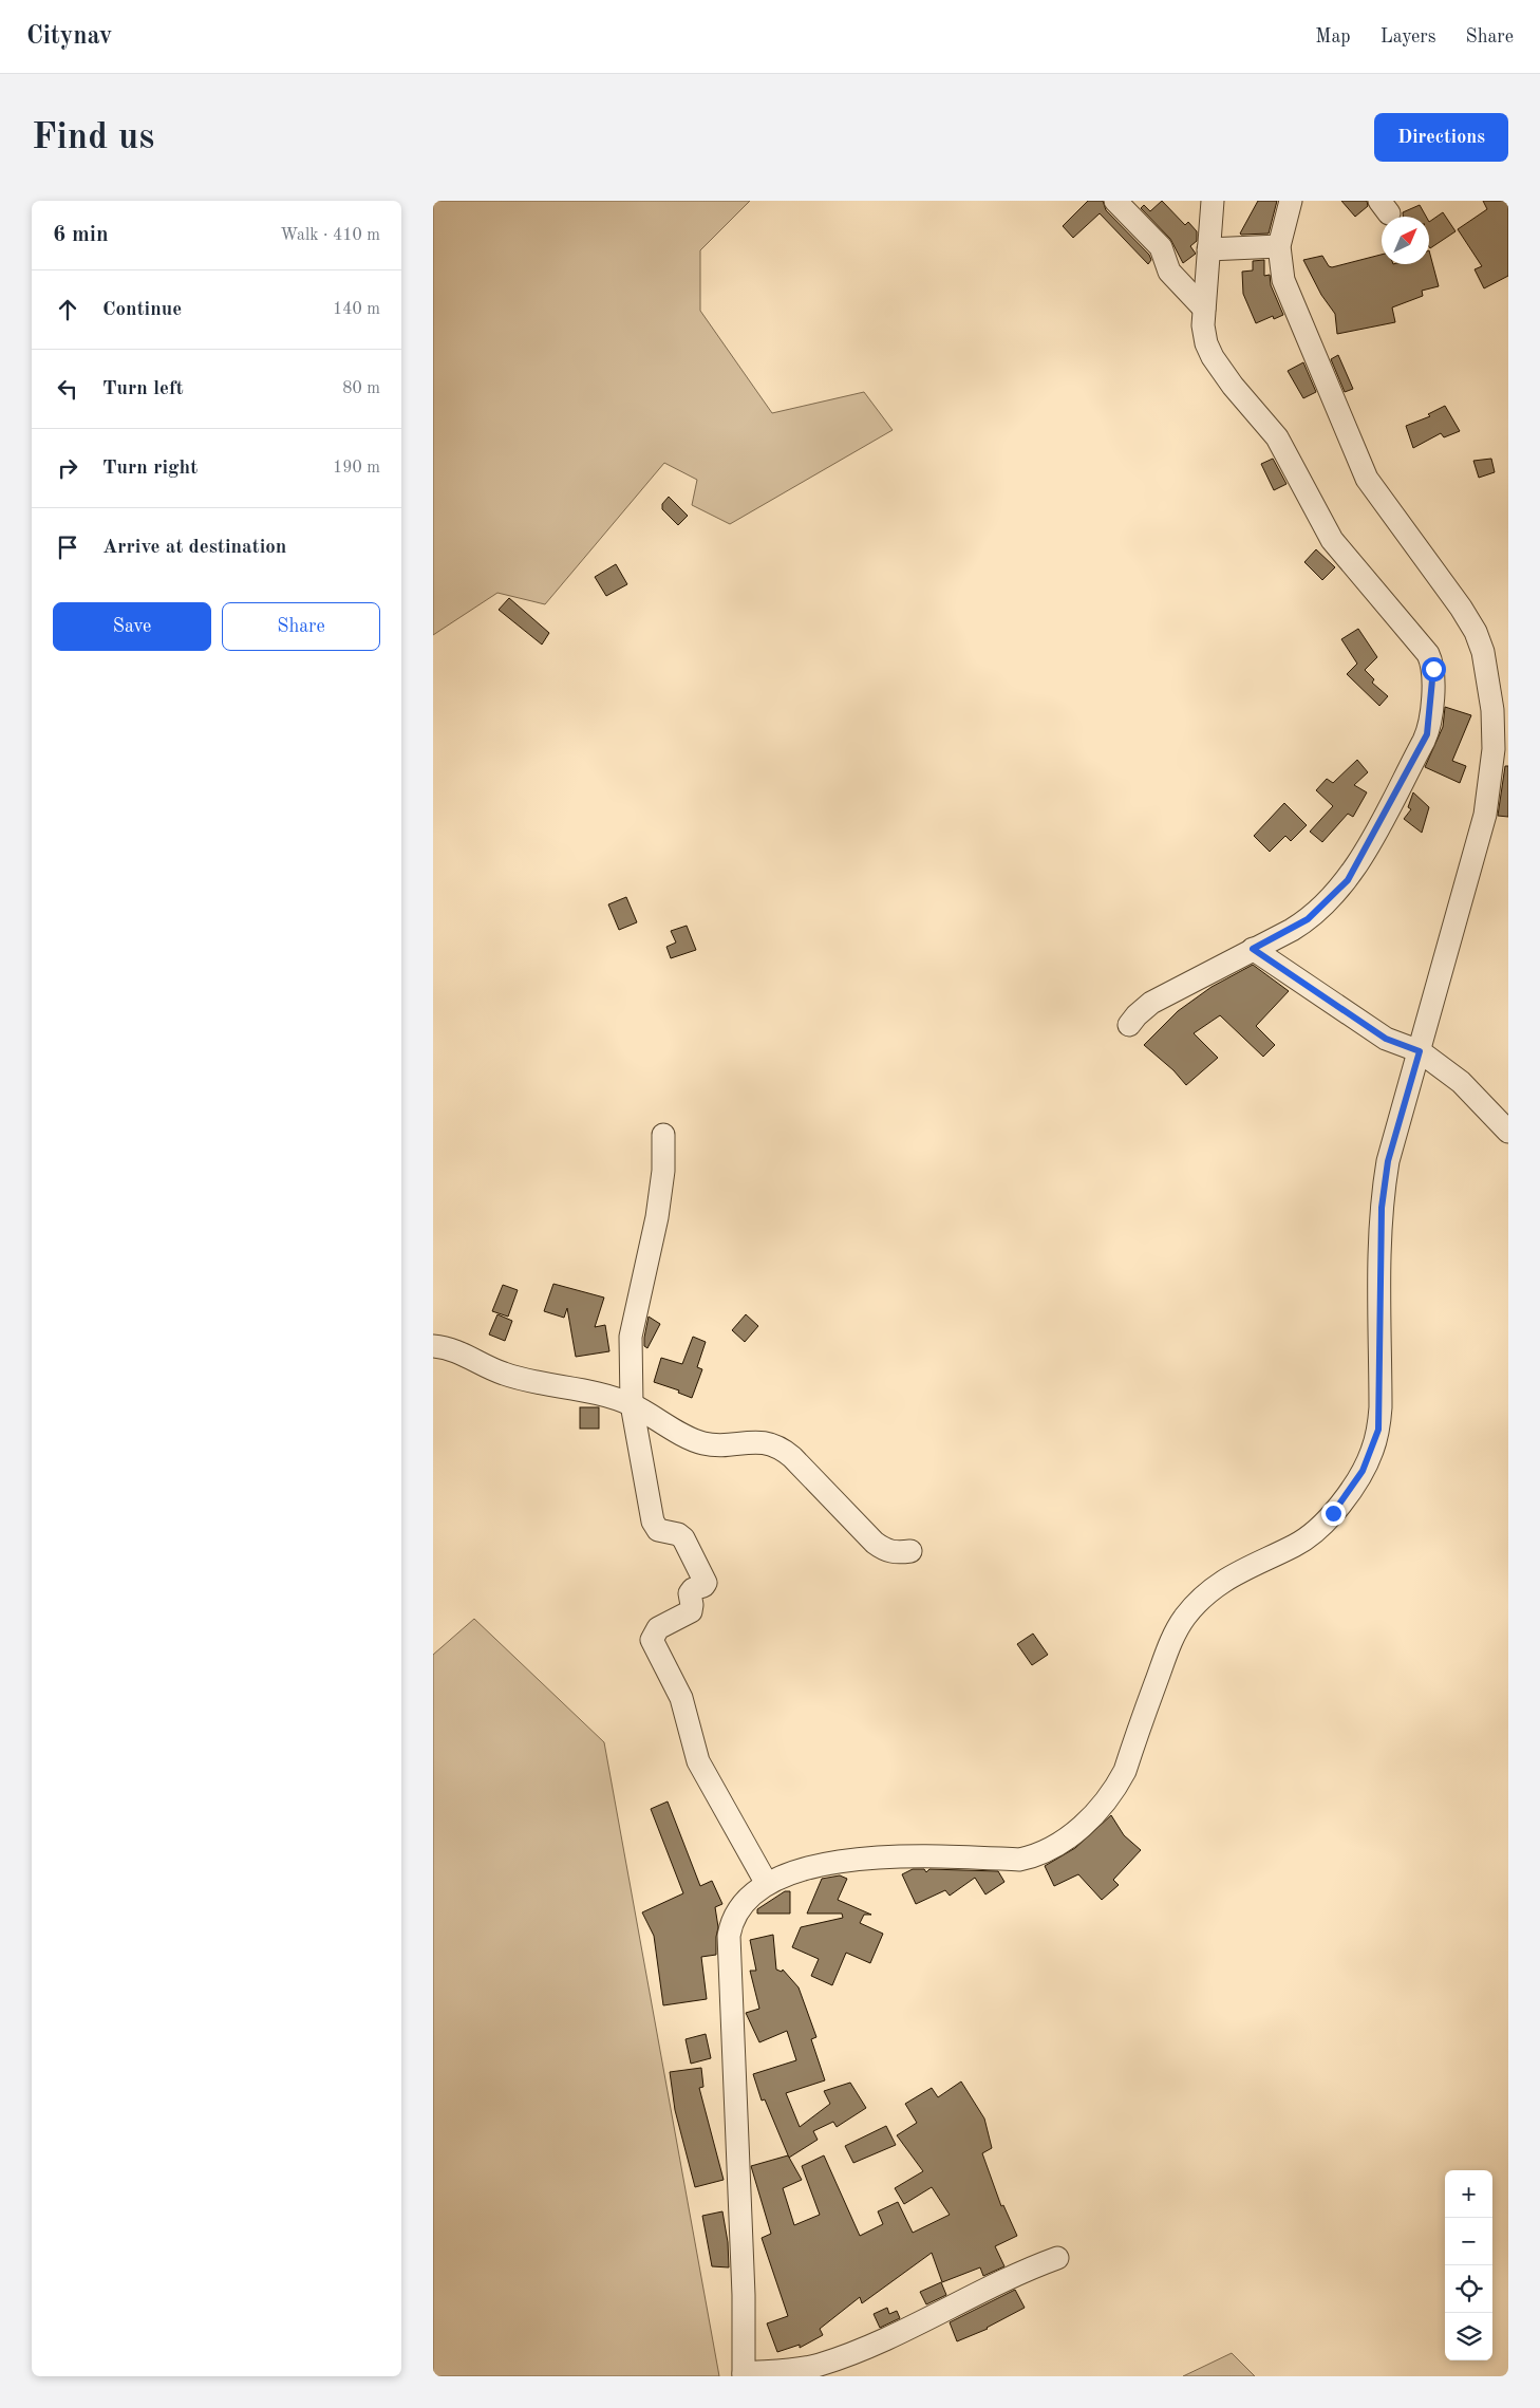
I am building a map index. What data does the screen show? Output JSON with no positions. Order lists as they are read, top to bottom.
{
  "north": "top right",
  "page": {
    "header": "Citynav",
    "nav": ["Map", "Layers", "Share"],
    "buttons": [
      "Directions",
      ["Save", "Share"]
    ],
    "title": "Find us",
    "heading": ["6 min", "Walk · 410 m"],
    "list": [
      ["Continue", "140 m"],
      ["Turn left", "80 m"],
      ["Turn right", "190 m"],
      "Arrive at destination"
    ],
    "map_buttons": ["+", "−"]
  }
}
